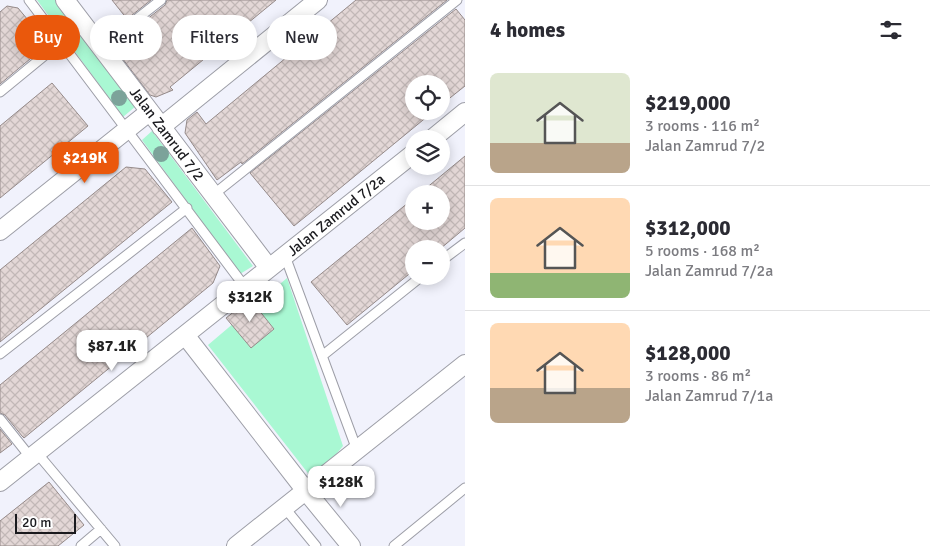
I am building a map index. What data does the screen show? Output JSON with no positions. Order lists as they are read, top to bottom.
{
  "streets": {
    "street": ["Jalan Zamrud 7/2", "Jalan Zamrud 7/2a"]
  },
  "crossings": [
    ["Jalan Zamrud 7/2", "Jalan Zamrud 7/2a"]
  ],
  "scale_bar": "20 m",
  "page": {
    "heading": "4 homes",
    "chip": [
      "Buy",
      "Rent",
      "Filters",
      "New"
    ],
    "list": [
      {
        "name": "$219,000",
        "note": "3 rooms · 116 m² · Jalan Zamrud 7/2"
      },
      {
        "name": "$312,000",
        "note": "5 rooms · 168 m² · Jalan Zamrud 7/2a"
      },
      {
        "name": "$128,000",
        "note": "3 rooms · 86 m² · Jalan Zamrud 7/1a"
      }
    ],
    "map_buttons": ["+", "−"],
    "price": [
      "$219K",
      "$312K",
      "$87.1K",
      "$128K"
    ],
    "scale": "20 m"
  }
}
